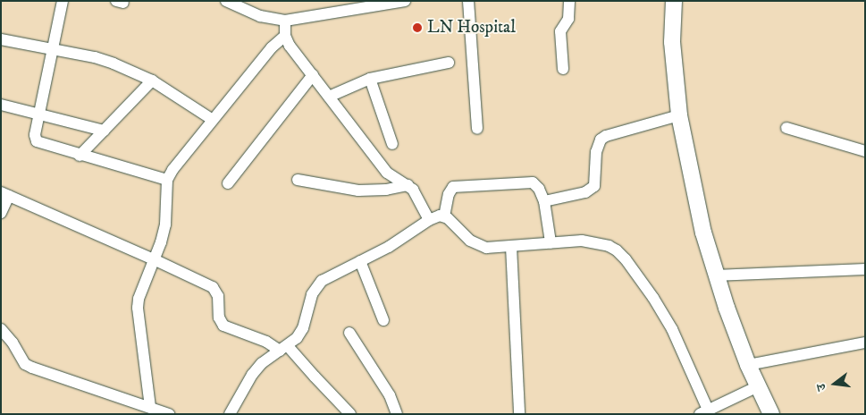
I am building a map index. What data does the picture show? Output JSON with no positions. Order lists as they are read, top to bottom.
{
  "places": ["LN Hospital"],
  "north": "left"
}
